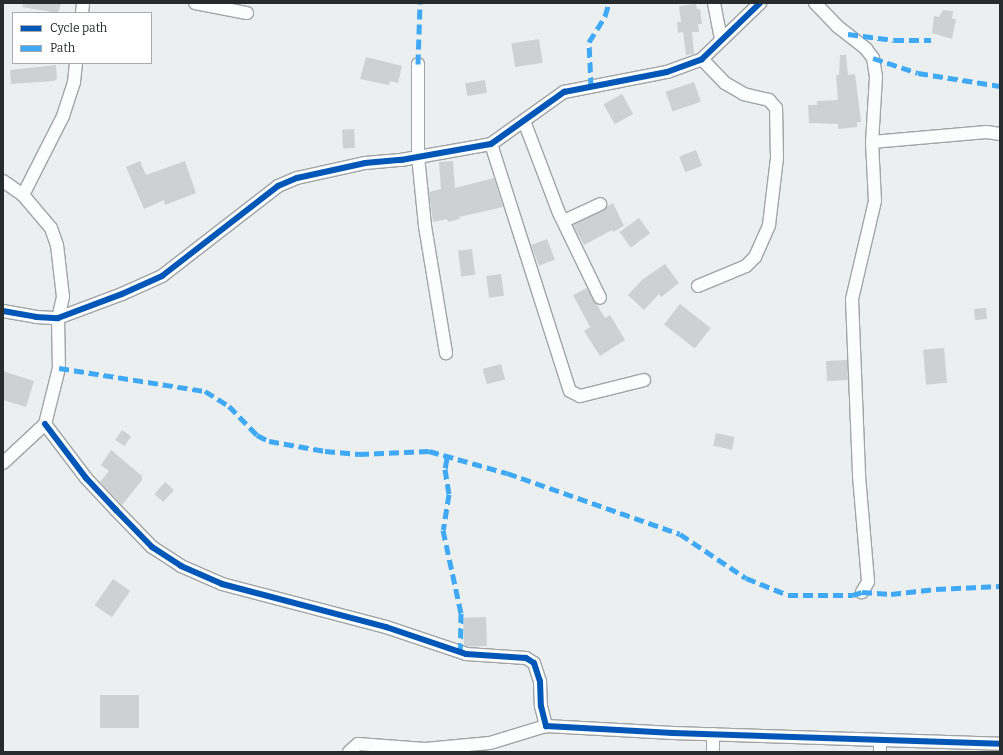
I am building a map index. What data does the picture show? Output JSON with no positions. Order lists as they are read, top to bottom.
{
  "legend": ["Cycle path", "Path"]
}
